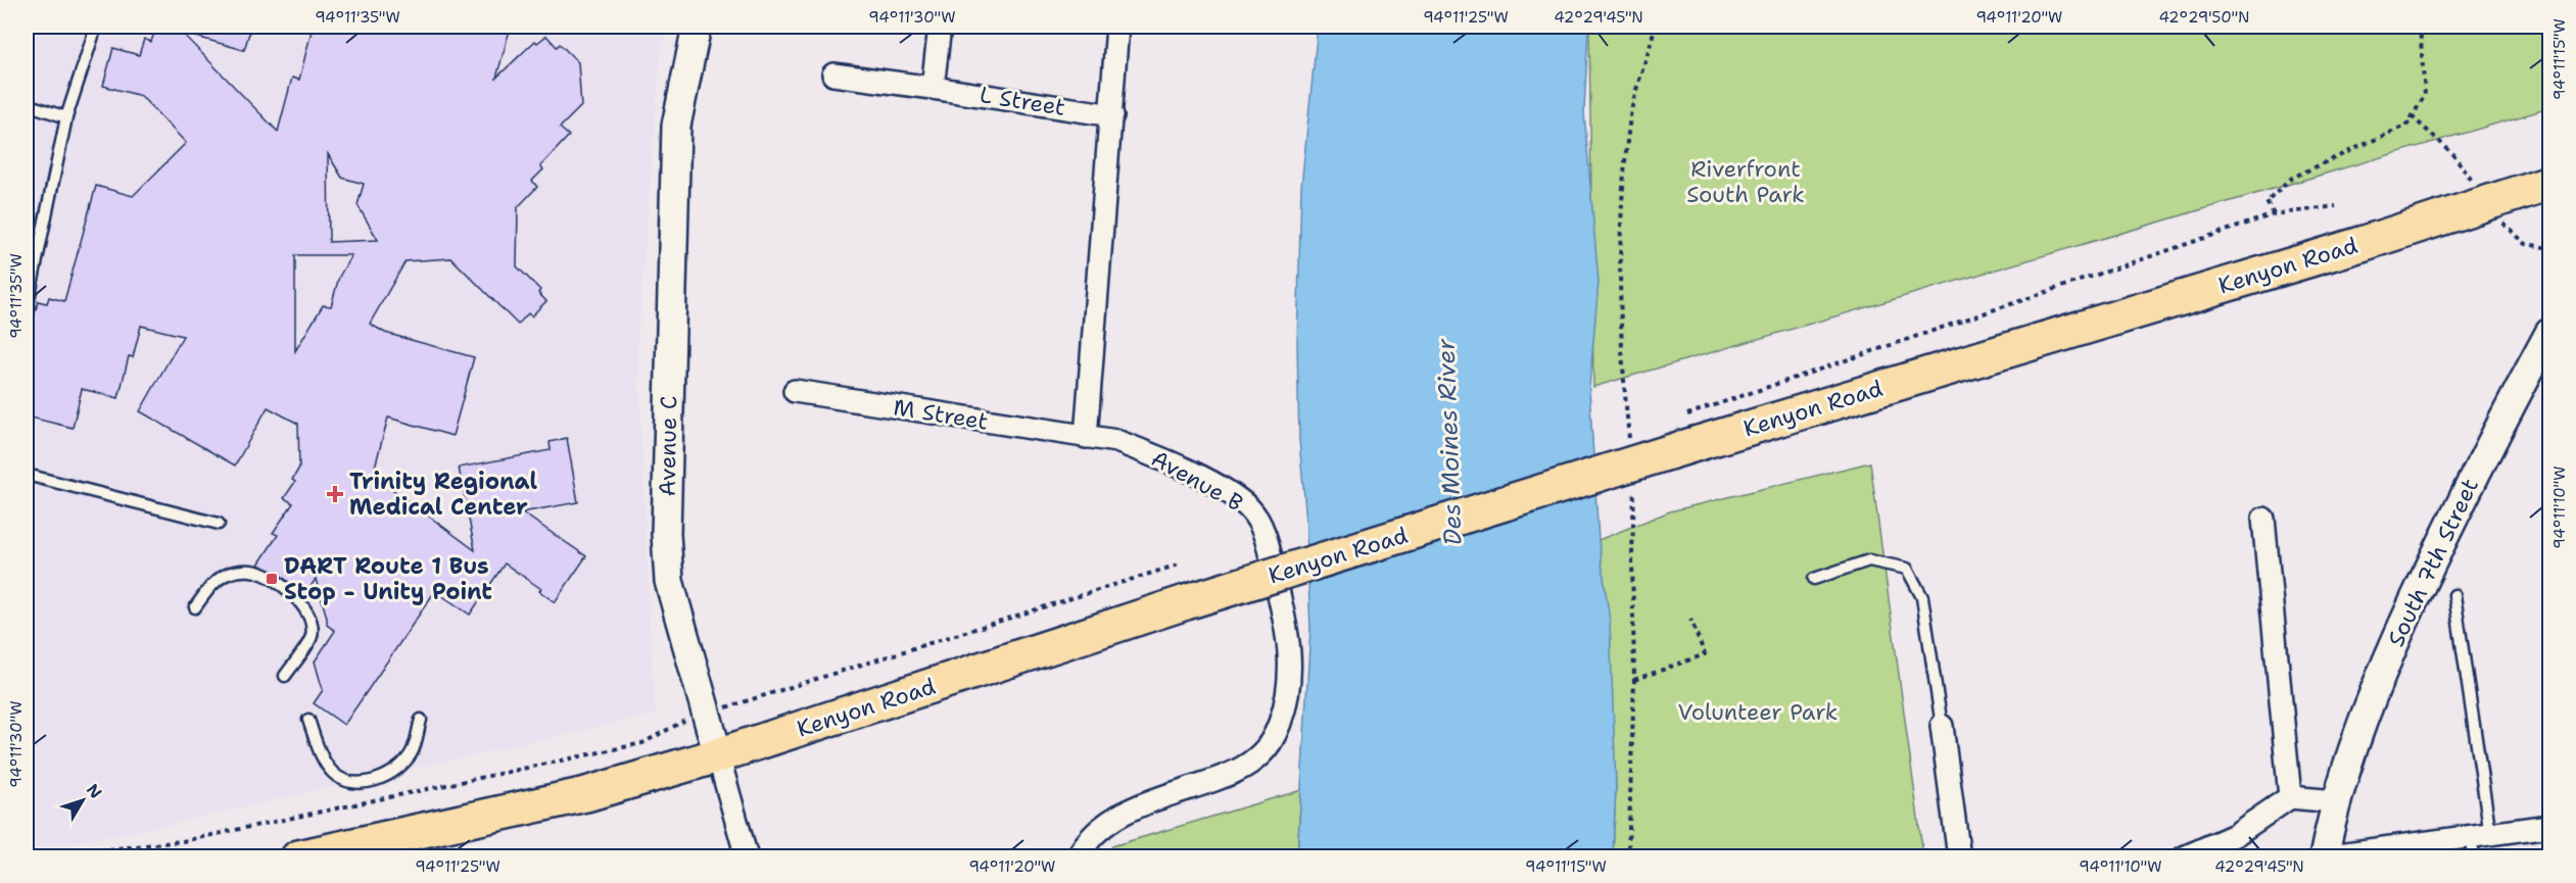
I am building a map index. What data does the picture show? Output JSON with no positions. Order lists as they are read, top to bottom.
{
  "streets": {
    "main road": ["Kenyon Road"],
    "street": [
      "L Street",
      "M Street",
      "Avenue C",
      "Avenue B",
      "South 7th Street"
    ]
  },
  "crossings": [
    ["Kenyon Road", "Avenue C"],
    ["M Street", "Avenue B"]
  ],
  "water": ["Des Moines River"],
  "parks": ["Riverfront South Park", "Volunteer Park"],
  "places": {
    "health": ["Trinity Regional Medical Center"],
    "transit": ["DART Route 1 Bus Stop - Unity Point"]
  },
  "north": "top right",
  "coordinates": [
    "94°11'35\"W",
    "94°11'30\"W",
    "94°11'25\"W",
    "42°29'45\"N",
    "94°11'20\"W",
    "42°29'50\"N",
    "94°11'15\"W",
    "94°11'10\"W"
  ]
}
